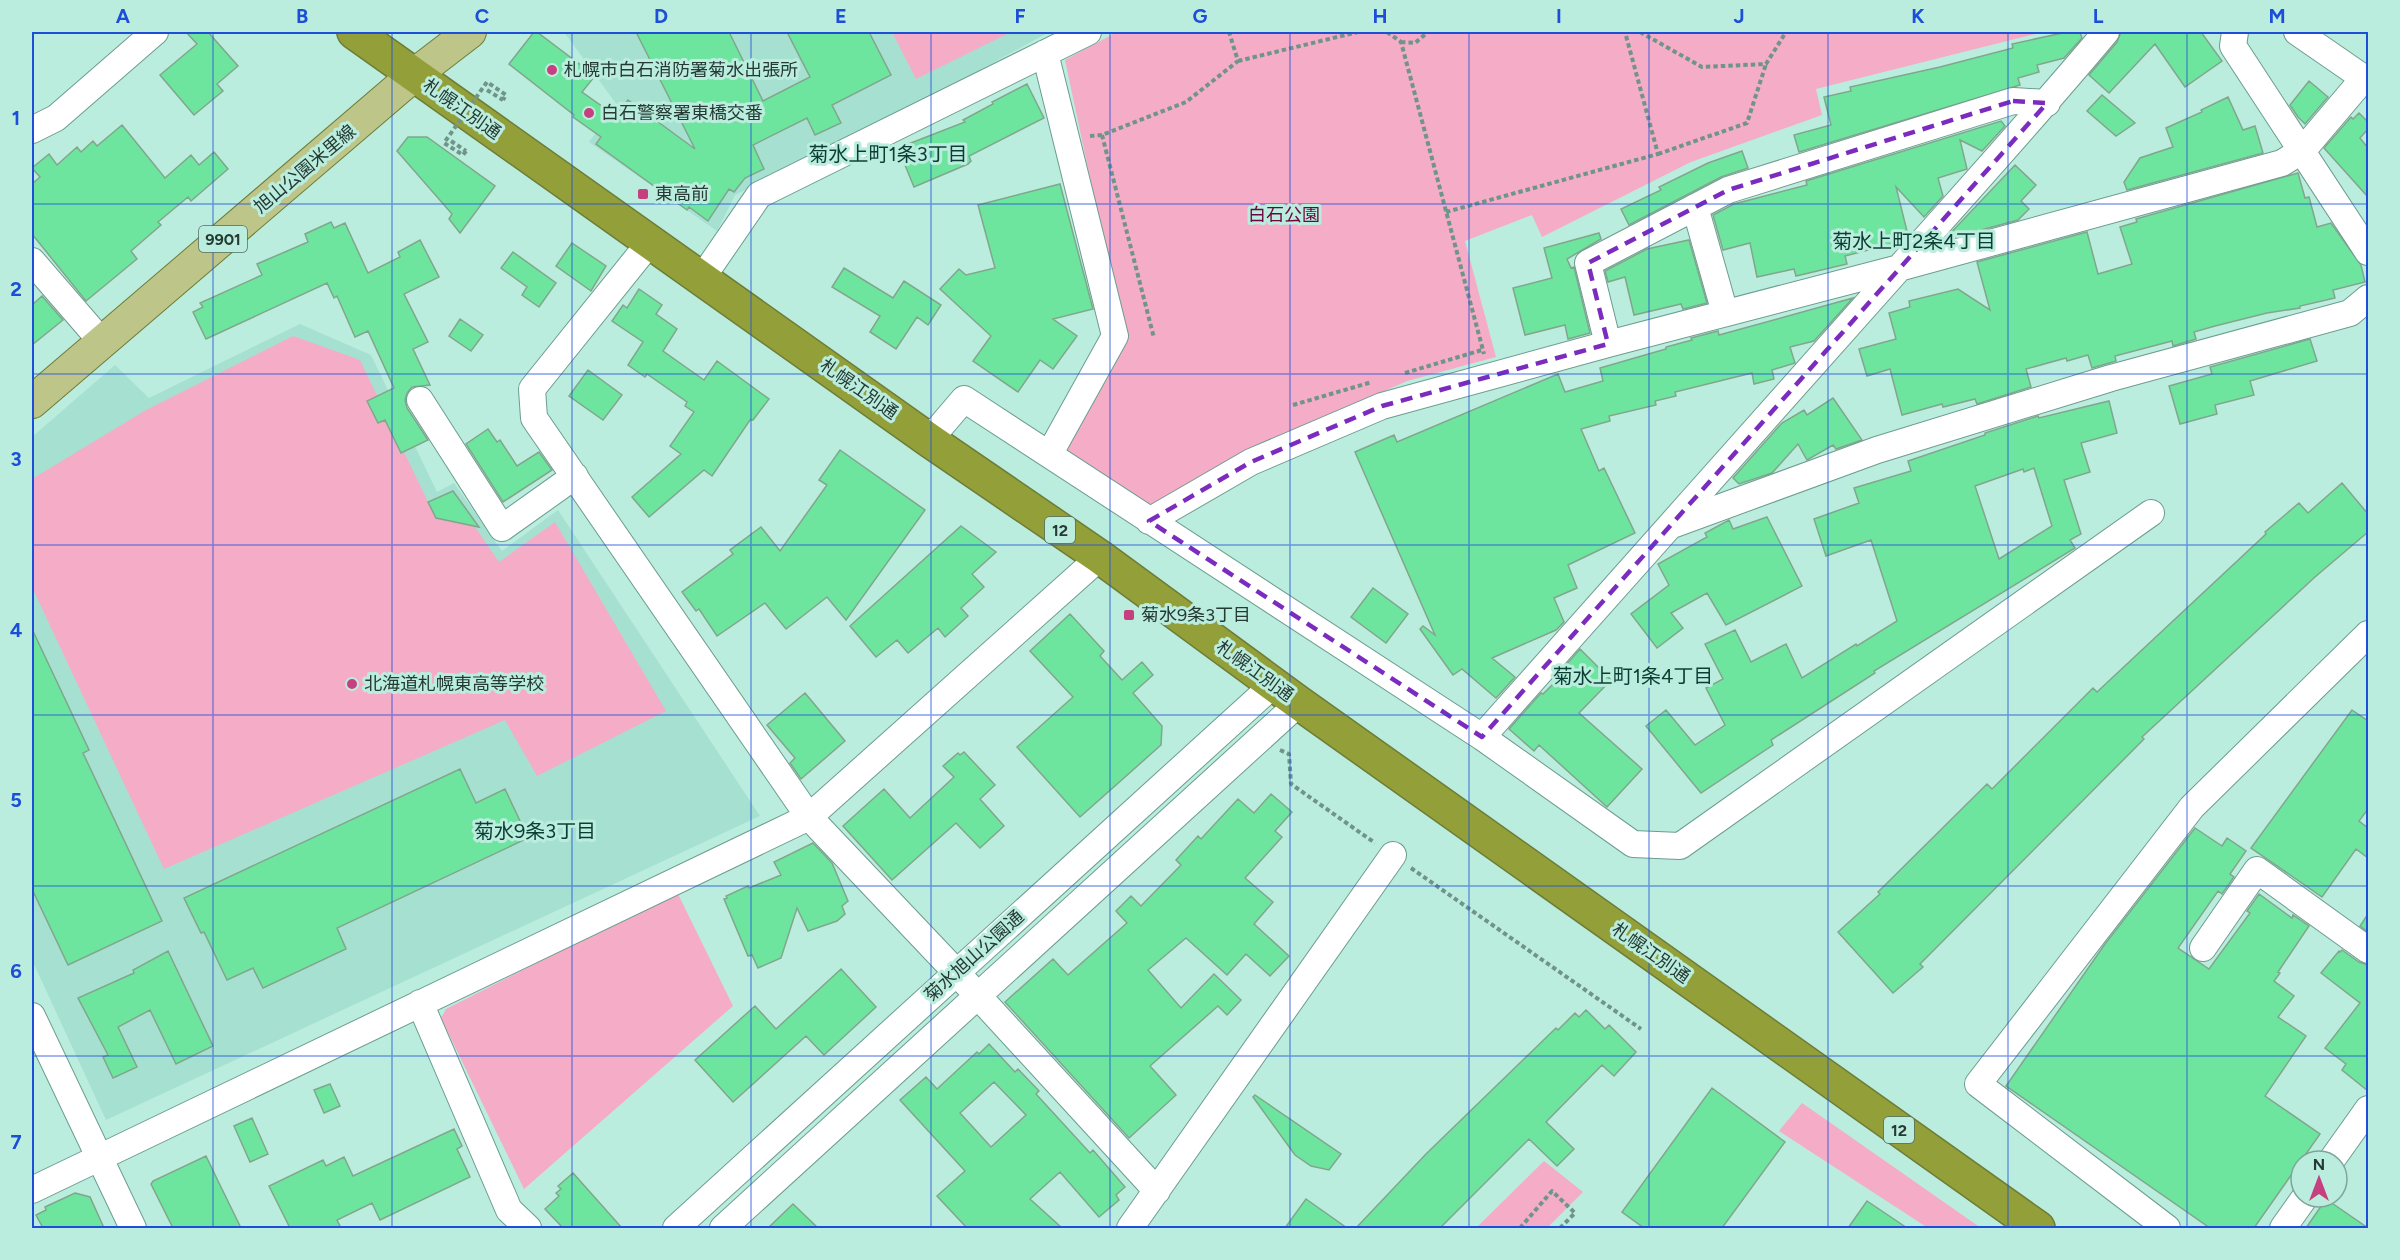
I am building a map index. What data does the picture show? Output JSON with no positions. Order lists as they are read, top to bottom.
{
  "streets": {
    "highway": ["札幌江別通", "12"],
    "main road": ["旭山公園米里線", "9901"],
    "street": ["菊水旭山公園通"]
  },
  "crossings": [
    ["札幌江別通", "旭山公園米里線"],
    ["札幌江別通", "菊水旭山公園通"]
  ],
  "districts": [
    "菊水上町1条3丁目",
    "菊水上町2条4丁目",
    "菊水上町1条4丁目",
    "菊水9条3丁目"
  ],
  "parks": ["白石公園"],
  "places": {
    "other": ["札幌市白石消防署菊水出張所", "白石警察署東橋交番", "北海道札幌東高等学校"],
    "transit": ["東高前", "菊水9条3丁目"]
  },
  "north": "top",
  "grid": {
    "columns": [
      "A",
      "B",
      "C",
      "D",
      "E",
      "F",
      "G",
      "H",
      "I",
      "J",
      "K",
      "L",
      "M"
    ],
    "rows": [
      "1",
      "2",
      "3",
      "4",
      "5",
      "6",
      "7"
    ]
  }
}
